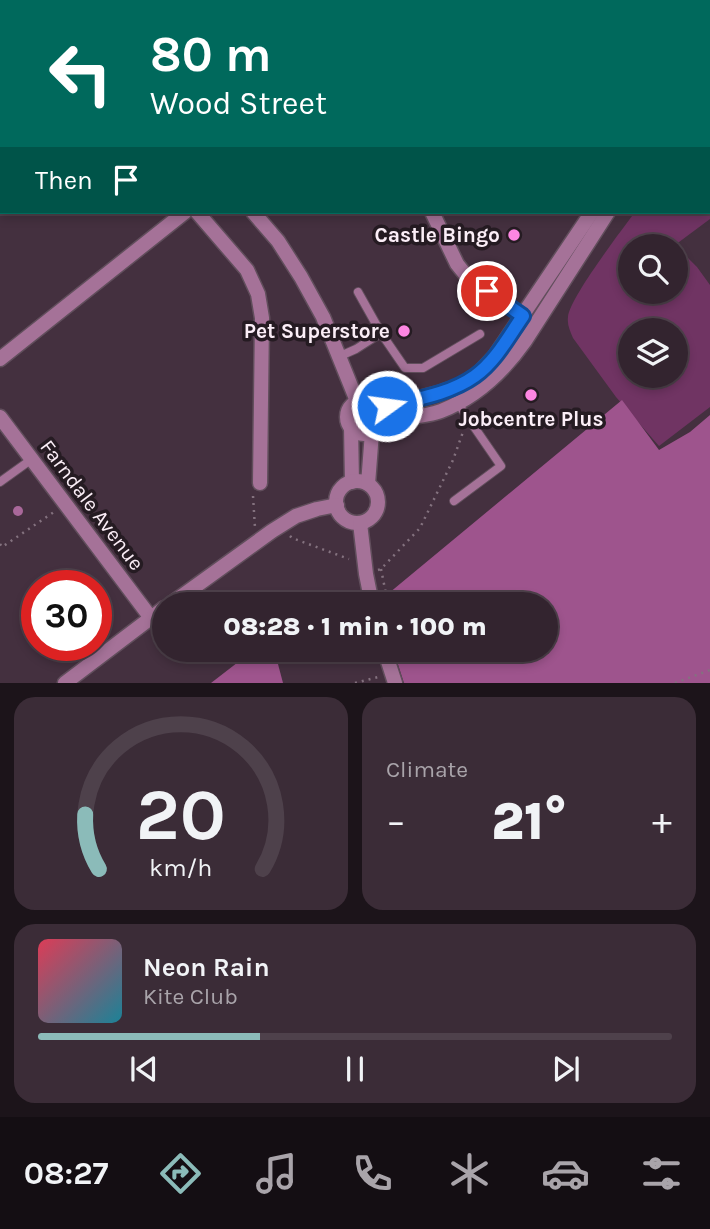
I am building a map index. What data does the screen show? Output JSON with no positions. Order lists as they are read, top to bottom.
{
  "streets": {
    "street": ["Farndale Avenue"]
  },
  "places": ["Castle Bingo", "Pet Superstore", "Jobcentre Plus"],
  "page": {
    "turn": ["80 m", "Wood Street"],
    "then": "Then",
    "limit": "30",
    "trip": "08:28 · 1 min · 100 m",
    "tile": "Climate",
    "heat": ["−", "21°", "+"],
    "song": ["Neon Rain", "Kite Club"],
    "tabs": "08:27",
    "gauge": ["20", "km/h"]
  }
}
